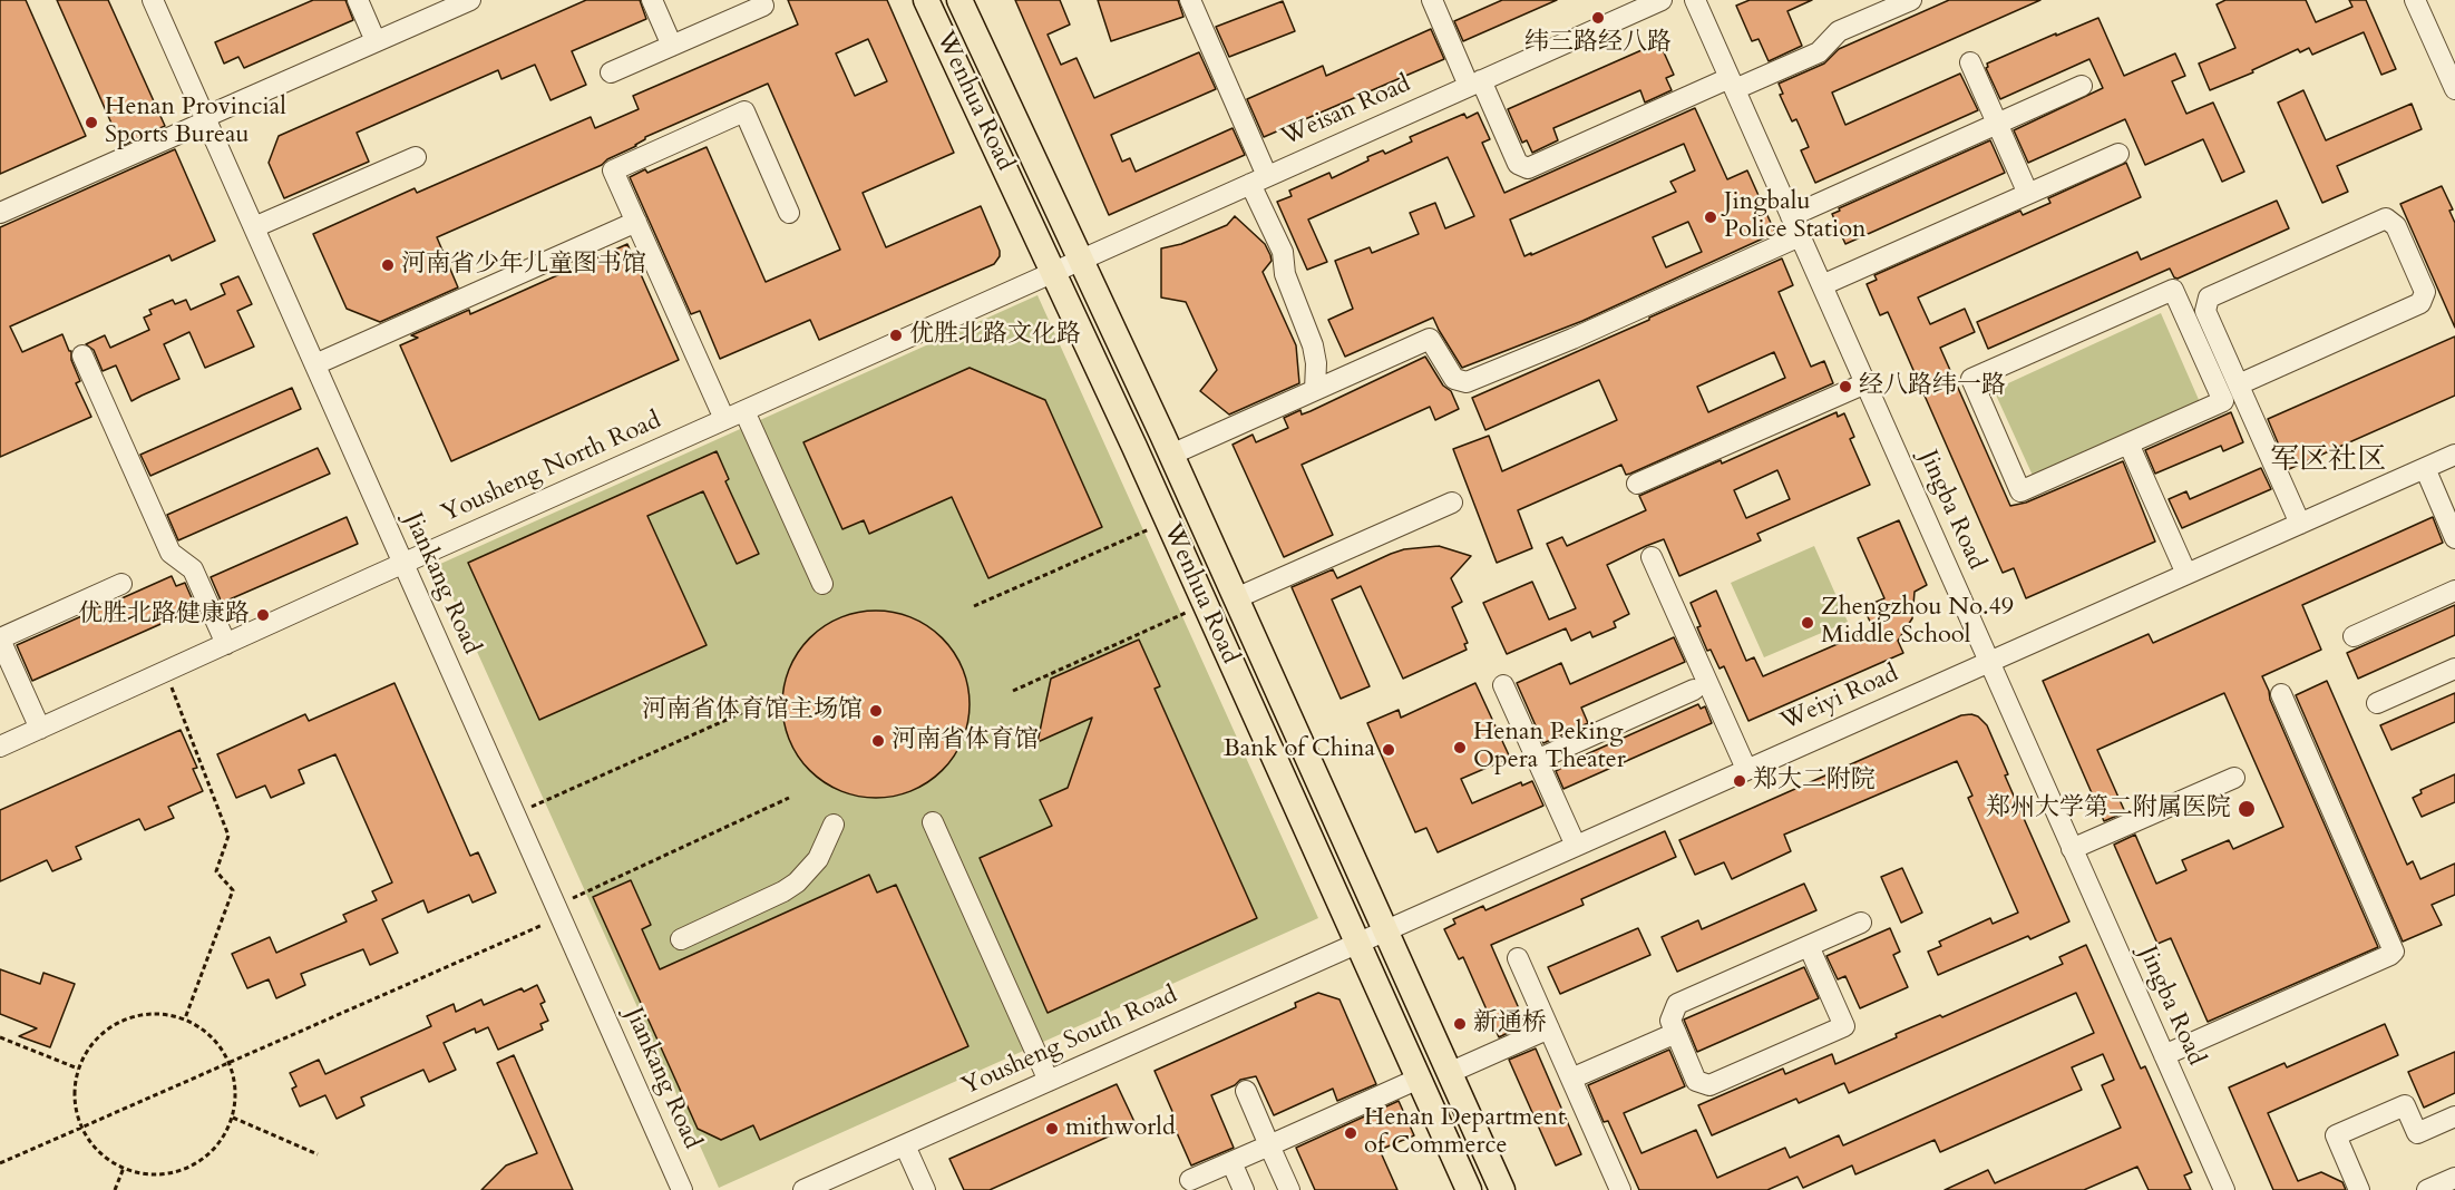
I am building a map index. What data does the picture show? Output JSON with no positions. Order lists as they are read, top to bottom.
{
  "streets": {
    "main road": ["Wenhua Road"],
    "street": [
      "Weisan Road",
      "Yousheng North Road",
      "Jingba Road",
      "Jiankang Road",
      "Weiyi Road",
      "Yousheng South Road"
    ]
  },
  "crossings": [
    ["Wenhua Road", "Weisan Road"],
    ["Wenhua Road", "Yousheng North Road"],
    ["Wenhua Road", "Weiyi Road"],
    ["Wenhua Road", "Yousheng South Road"],
    ["Weisan Road", "Yousheng North Road"],
    ["Yousheng North Road", "Jiankang Road"],
    ["Jingba Road", "Weiyi Road"],
    ["Weiyi Road", "Yousheng South Road"]
  ],
  "districts": ["军区社区"],
  "places": [
    "纬三路经八路",
    "Henan Provincial Sports Bureau",
    "Jingbalu Police Station",
    "河南省少年儿童图书馆",
    "优胜北路文化路",
    "经八路纬一路",
    "优胜北路健康路",
    "Zhengzhou No.49 Middle School",
    "河南省体育馆主场馆",
    "河南省体育馆",
    "Henan Peking Opera Theater",
    "Bank of China",
    "郑大二附院",
    "郑州大学第二附属医院",
    "新通桥",
    "mithworld",
    "Henan Department of Commerce"
  ]
}
